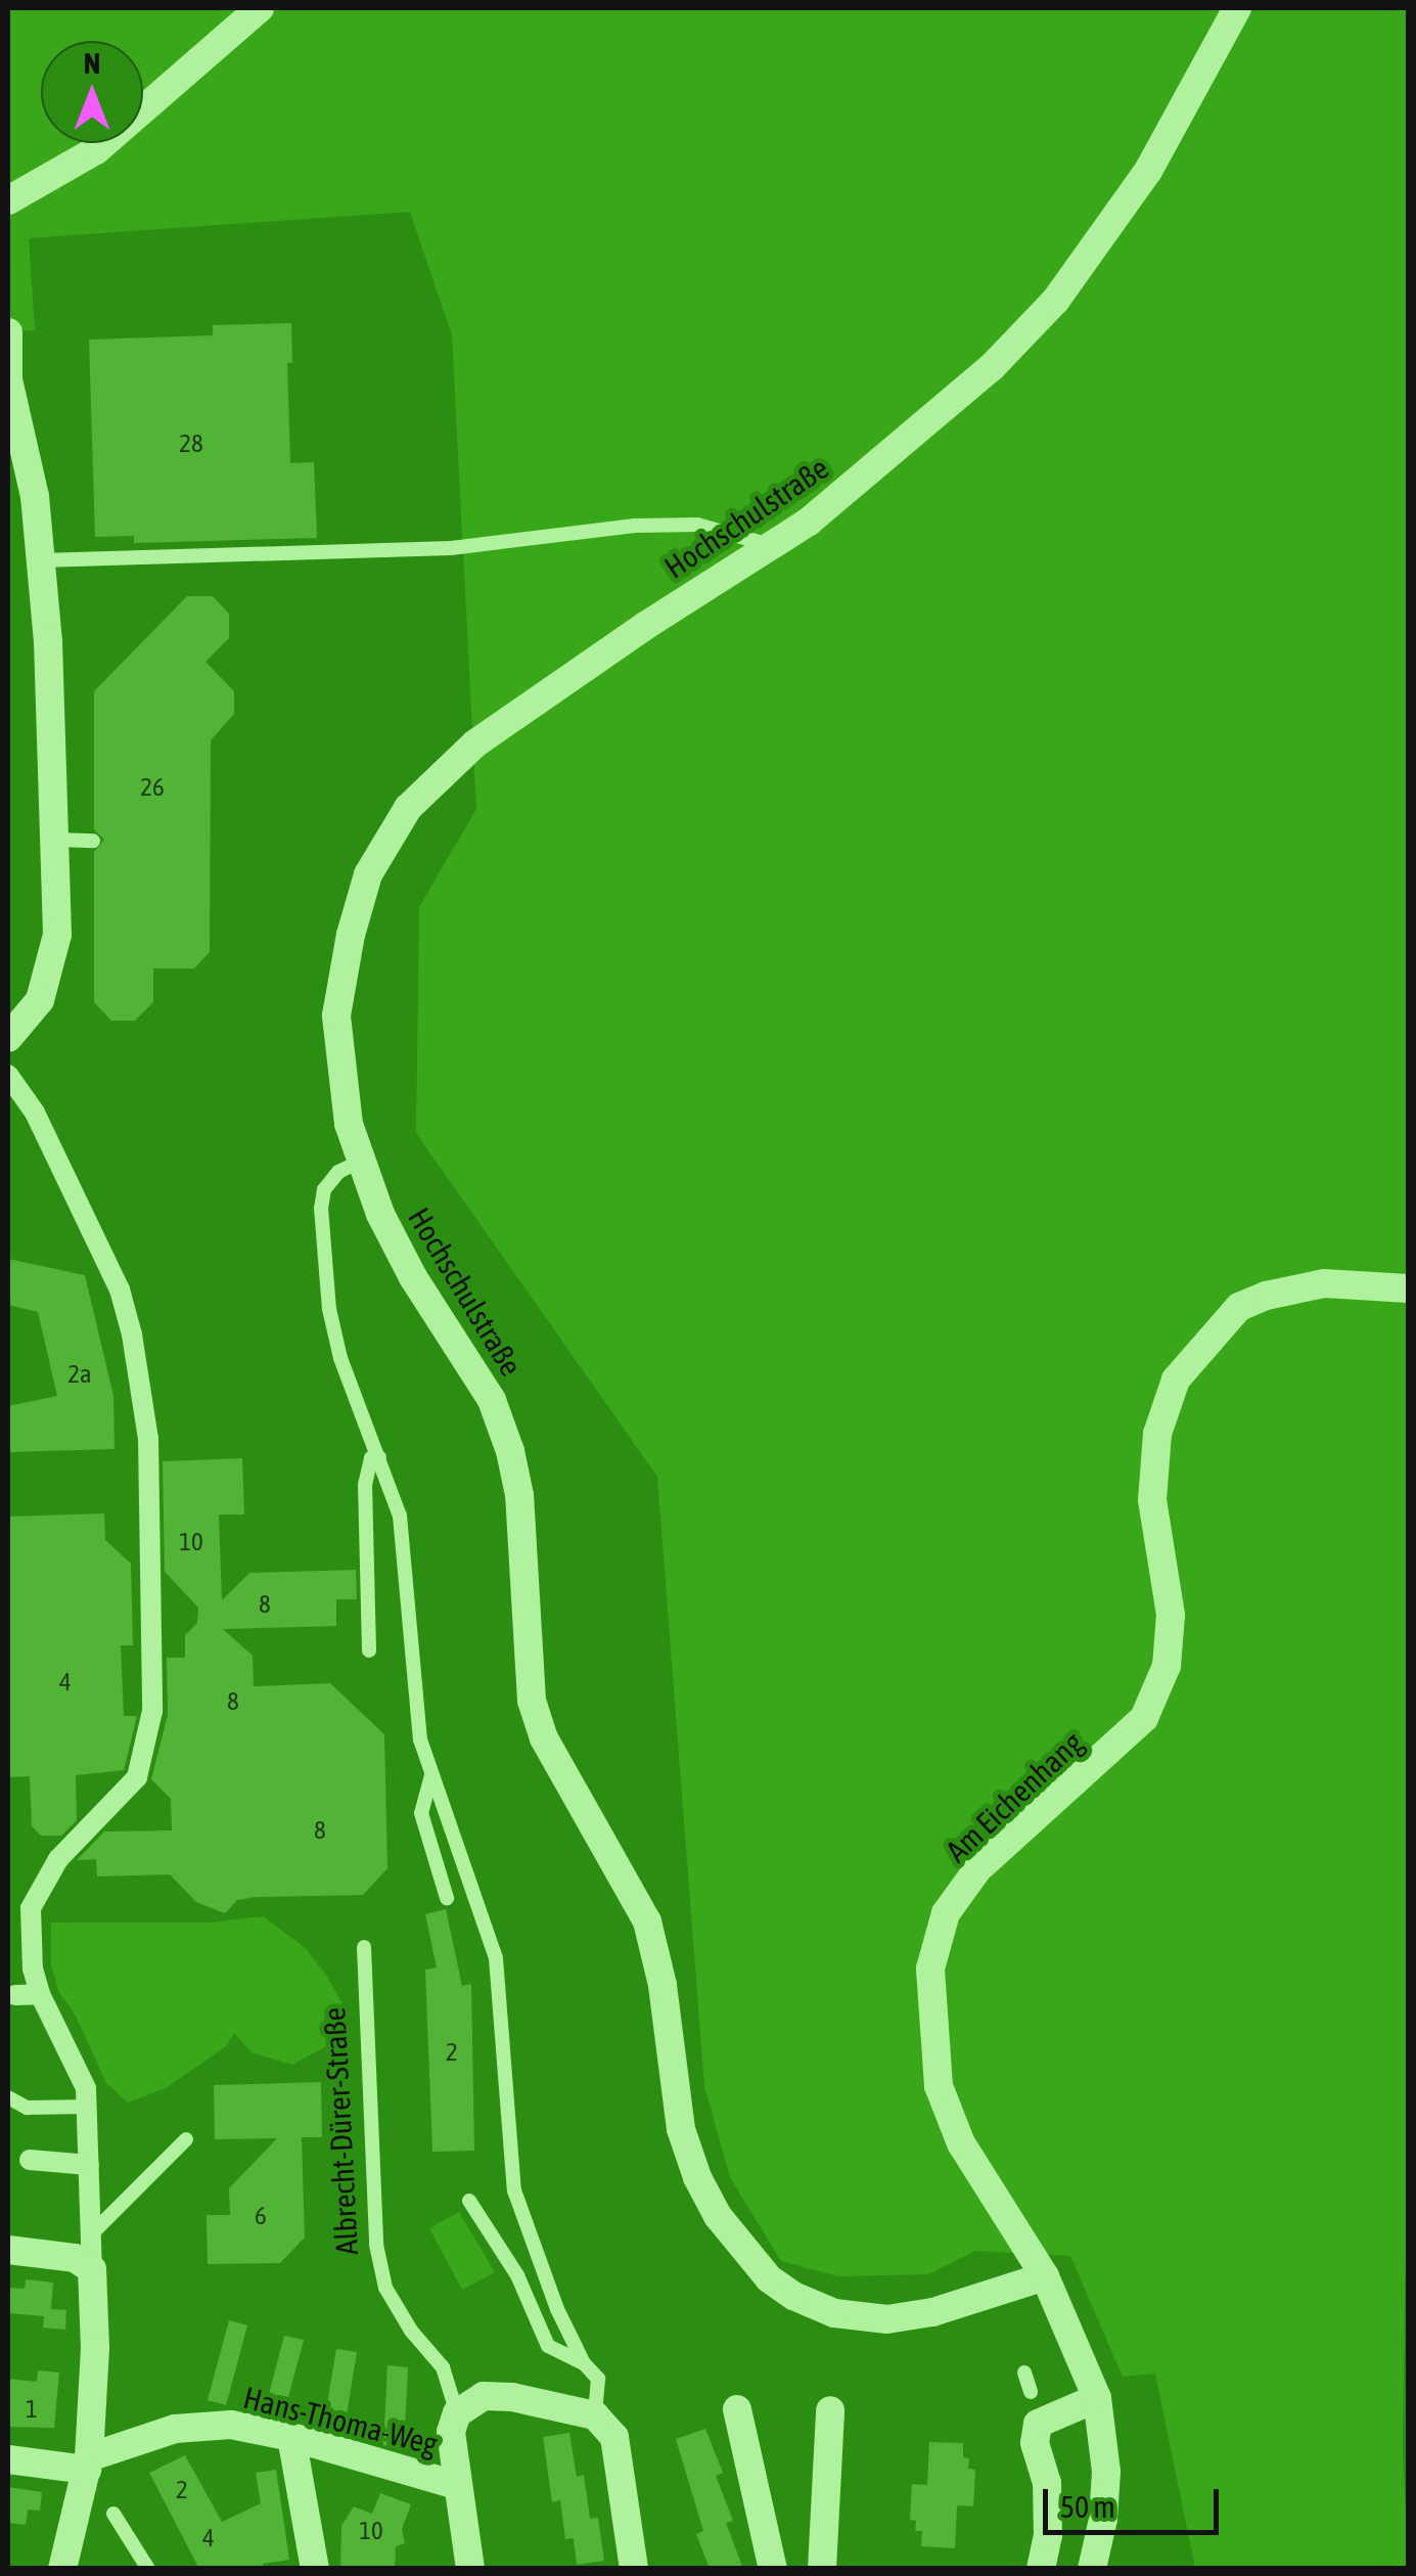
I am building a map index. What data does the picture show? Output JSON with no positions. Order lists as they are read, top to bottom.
{
  "streets": {
    "street": ["Hochschulstraße", "Am Eichenhang", "Hans-Thoma-Weg"],
    "lane": ["Albrecht-Dürer-Straße"]
  },
  "crossings": [
    ["Hochschulstraße", "Am Eichenhang"]
  ],
  "house_numbers": [
    "28",
    "26",
    "2a",
    "10",
    "8",
    "4",
    "8",
    "8",
    "2",
    "6",
    "1",
    "2",
    "10",
    "4"
  ],
  "scale_bar": "50 m",
  "north": "top"
}
